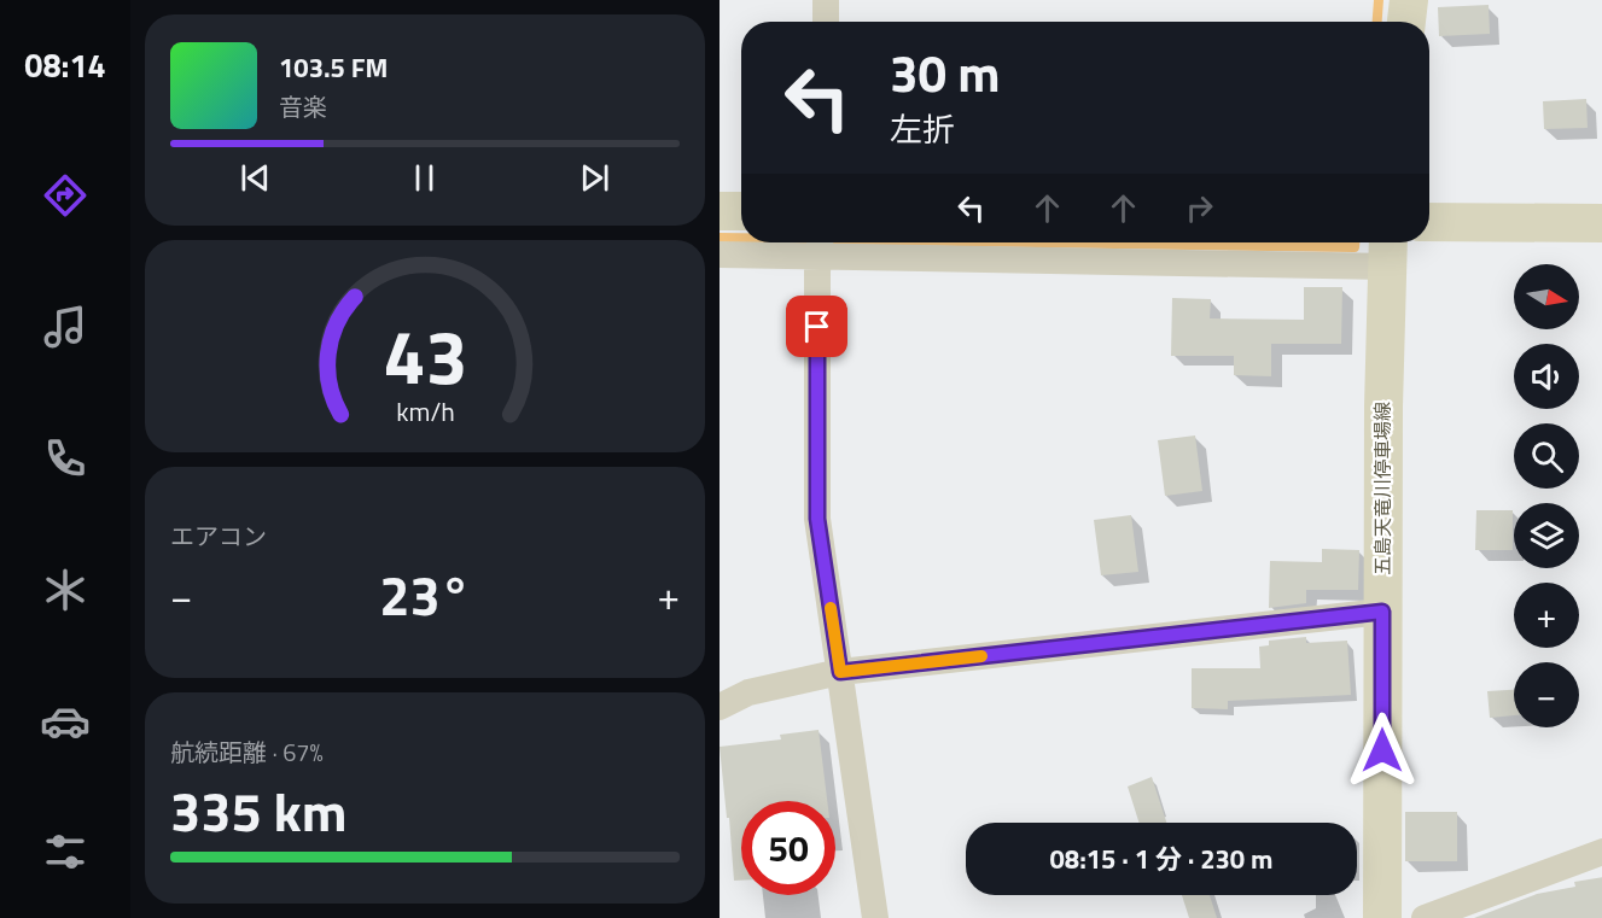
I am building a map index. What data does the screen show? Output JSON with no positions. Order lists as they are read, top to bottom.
{
  "streets": {
    "main road": ["五島天竜川停車場線"]
  },
  "north": "right",
  "page": {
    "tabs": "08:14",
    "turn": ["30 m", "左折"],
    "song": ["103.5 FM", "音楽"],
    "map_buttons": ["+", "−"],
    "tile": [
      "エアコン",
      ["航続距離 · 67%", "335 km"]
    ],
    "heat": ["−", "23°", "+"],
    "limit": "50",
    "trip": "08:15 · 1 分 · 230 m",
    "gauge": ["43", "km/h"]
  }
}
